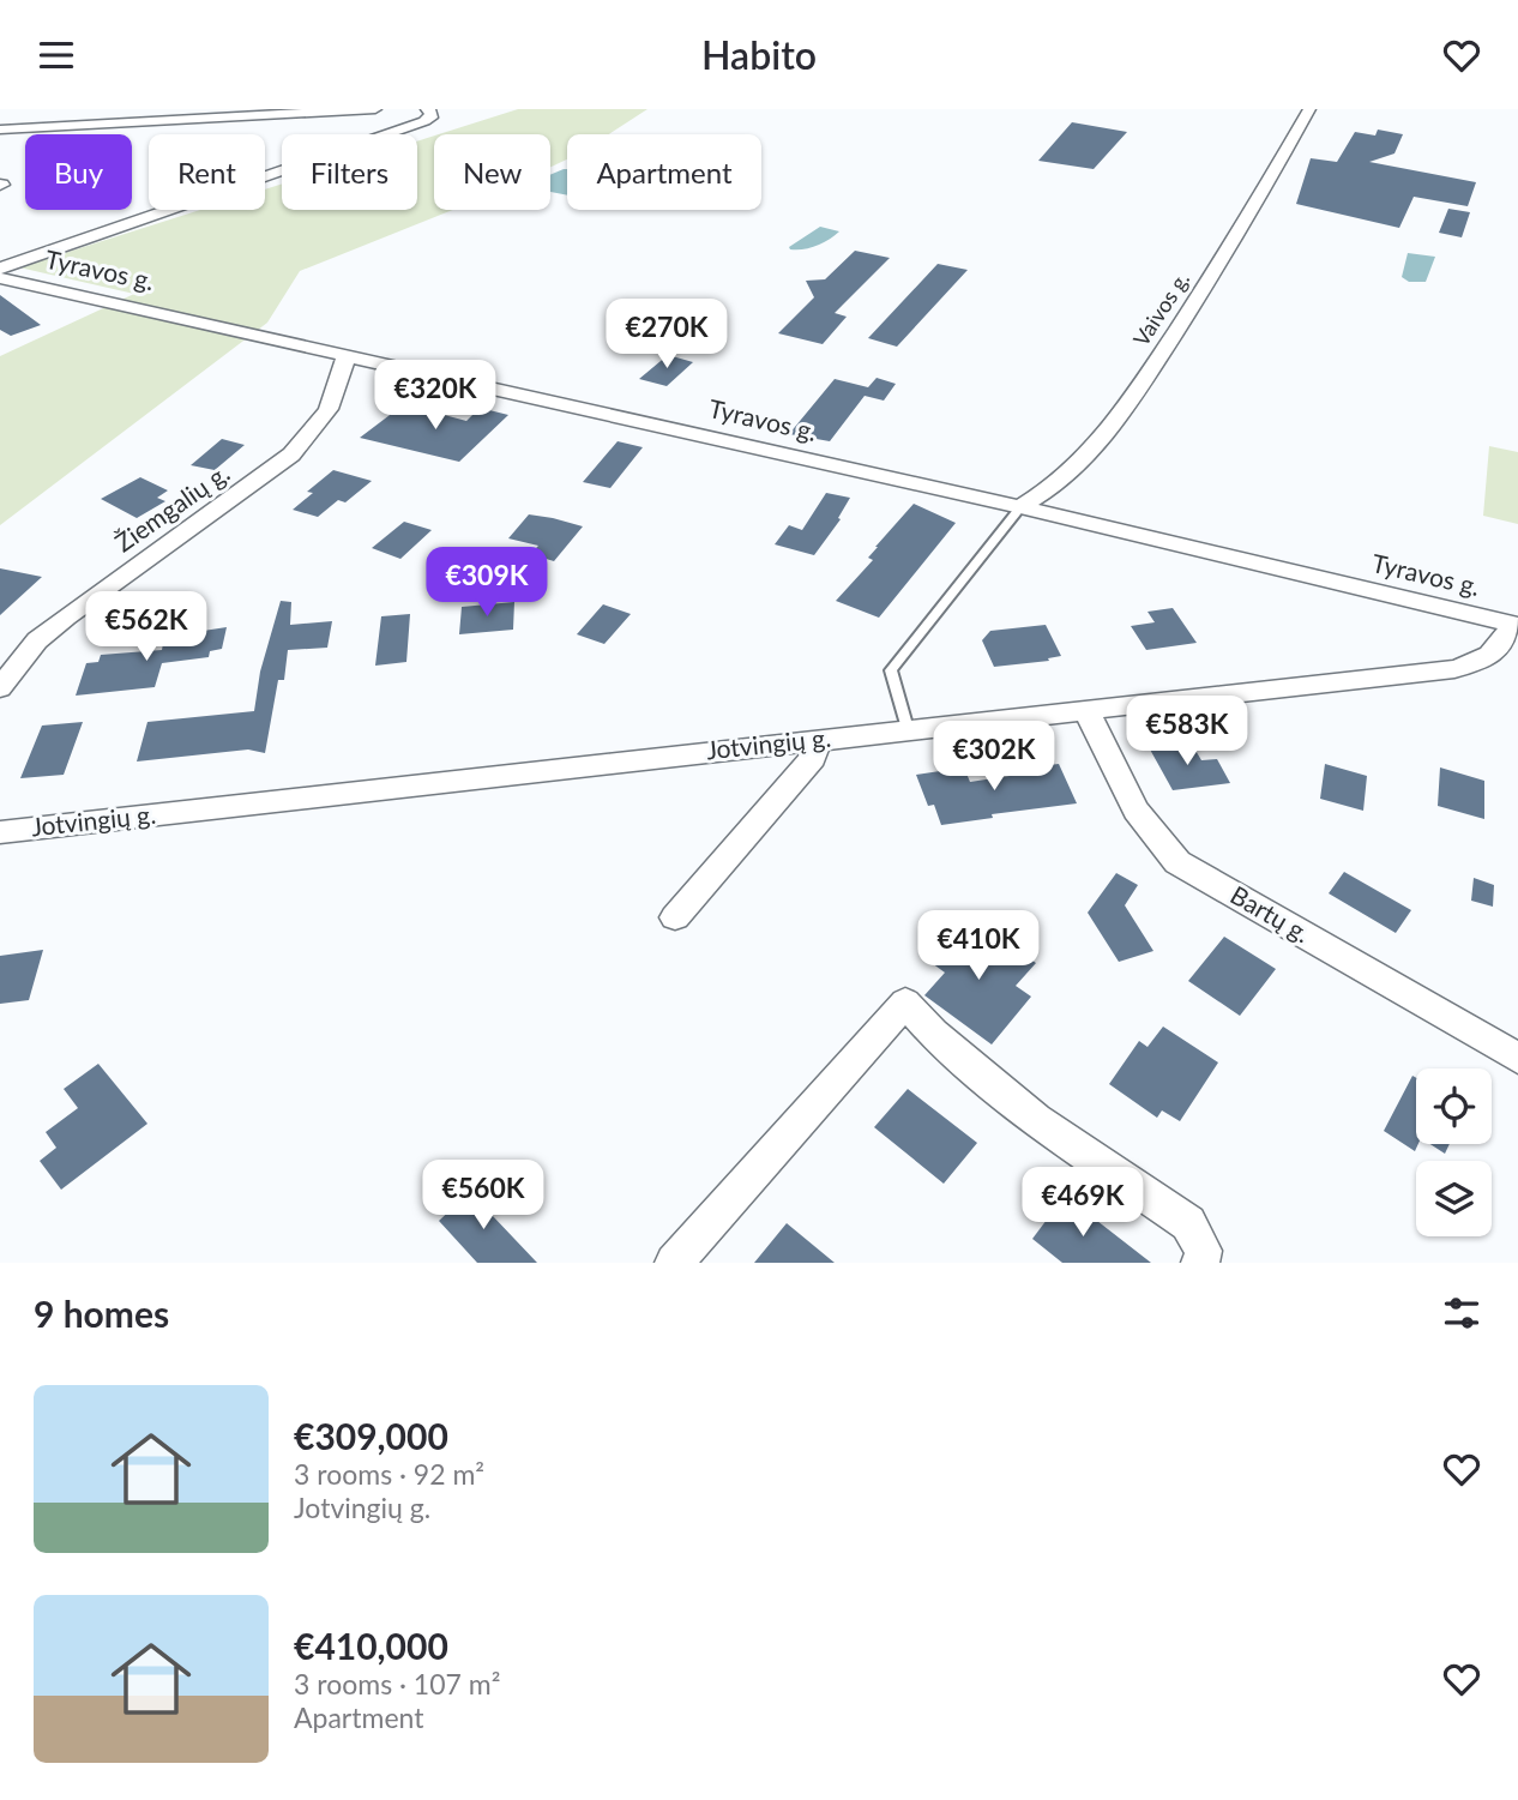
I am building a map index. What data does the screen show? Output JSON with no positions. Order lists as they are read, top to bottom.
{
  "streets": {
    "street": [
      "Tyravos g.",
      "Vaivos g.",
      "Žiemgalių g.",
      "Jotvingių g.",
      "Bartų g."
    ]
  },
  "crossings": [
    ["Tyravos g.", "Vaivos g."],
    ["Tyravos g.", "Žiemgalių g."],
    ["Tyravos g.", "Jotvingių g."],
    ["Jotvingių g.", "Bartų g."]
  ],
  "page": {
    "header": "Habito",
    "chip": [
      "Buy",
      "Rent",
      "Filters",
      "New",
      "Apartment"
    ],
    "price": [
      "€270K",
      "€320K",
      "€309K",
      "€562K",
      "€583K",
      "€302K",
      "€410K",
      "€560K",
      "€469K"
    ],
    "heading": "9 homes",
    "list": [
      {
        "name": "€309,000",
        "note": "3 rooms · 92 m² · Jotvingių g."
      },
      {
        "name": "€410,000",
        "note": "3 rooms · 107 m² · Apartment"
      }
    ]
  }
}
